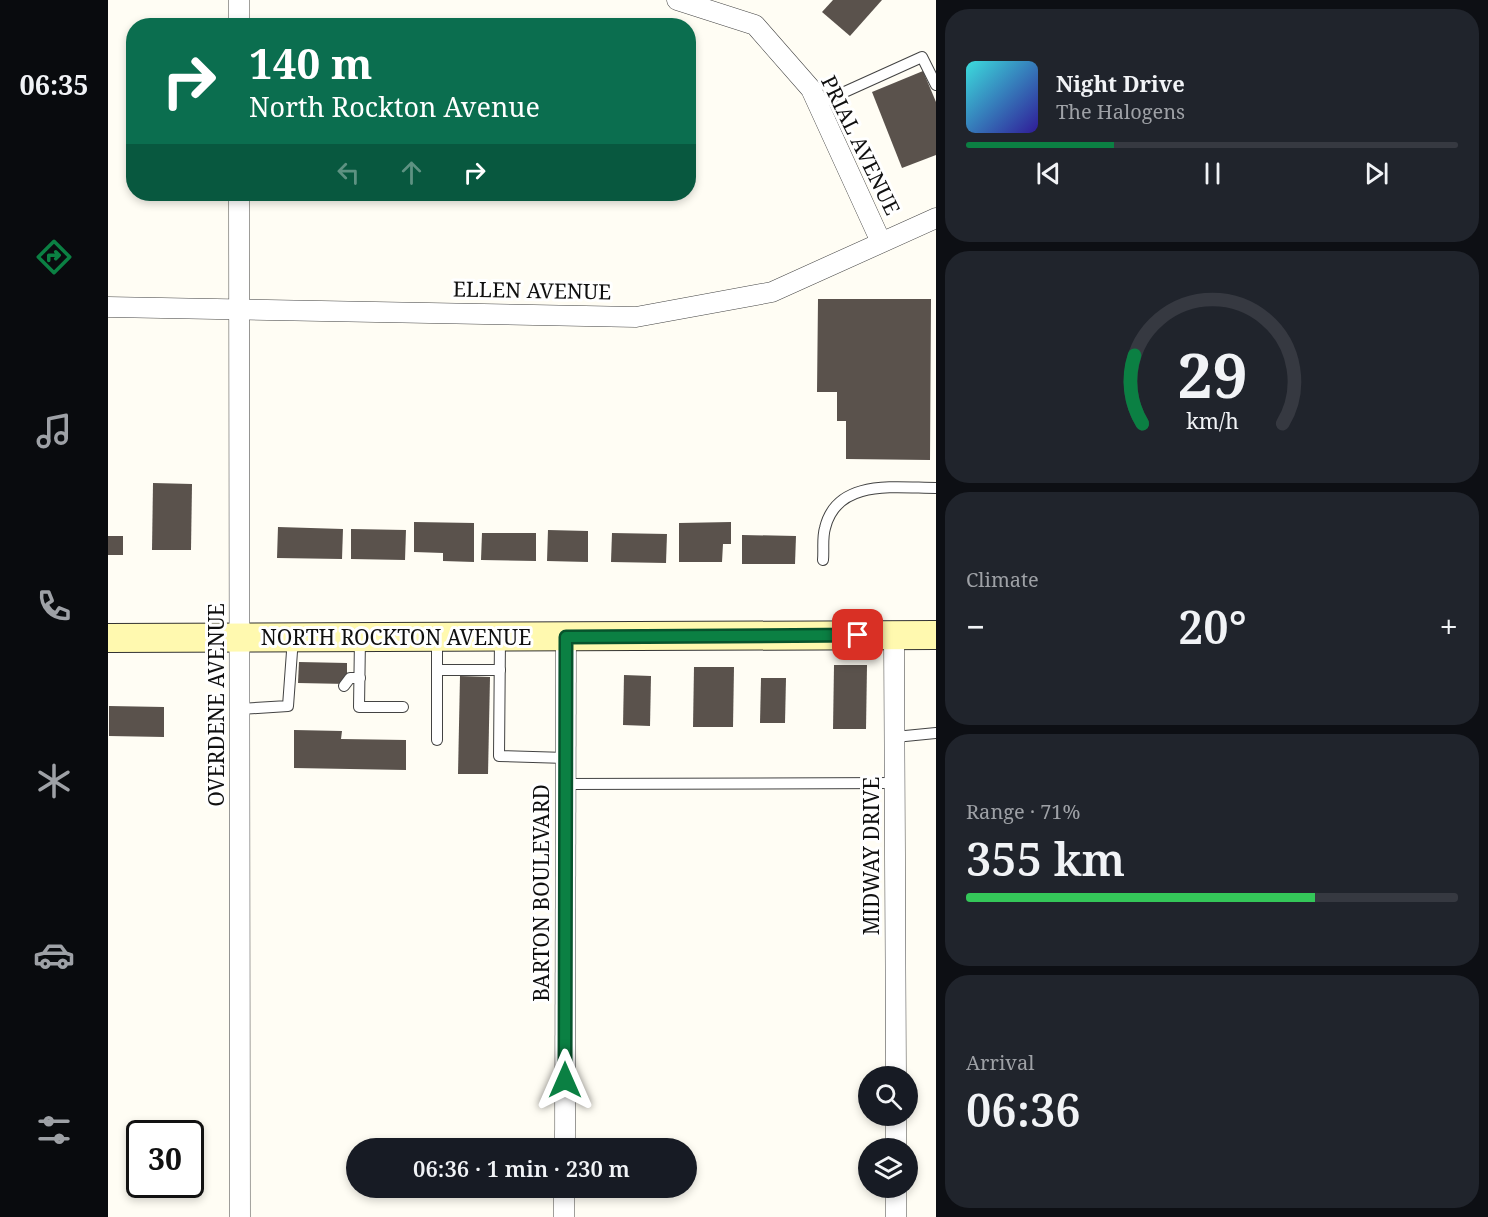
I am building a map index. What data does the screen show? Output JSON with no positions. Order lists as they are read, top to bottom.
{
  "streets": {
    "main road": ["NORTH ROCKTON AVENUE"],
    "street": [
      "PRIAL AVENUE",
      "ELLEN AVENUE",
      "OVERDENE AVENUE",
      "MIDWAY DRIVE",
      "BARTON BOULEVARD"
    ]
  },
  "crossings": [
    ["PRIAL AVENUE", "ELLEN AVENUE"],
    ["ELLEN AVENUE", "OVERDENE AVENUE"],
    ["NORTH ROCKTON AVENUE", "OVERDENE AVENUE"],
    ["NORTH ROCKTON AVENUE", "MIDWAY DRIVE"],
    ["NORTH ROCKTON AVENUE", "BARTON BOULEVARD"]
  ],
  "page": {
    "tabs": "06:35",
    "turn": ["140 m", "North Rockton Avenue"],
    "song": ["Night Drive", "The Halogens"],
    "tile": [
      "Climate",
      ["Range · 71%", "355 km"],
      ["Arrival", "06:36"]
    ],
    "heat": ["−", "20°", "+"],
    "limit": "30",
    "trip": "06:36 · 1 min · 230 m",
    "gauge": ["29", "km/h"]
  }
}
